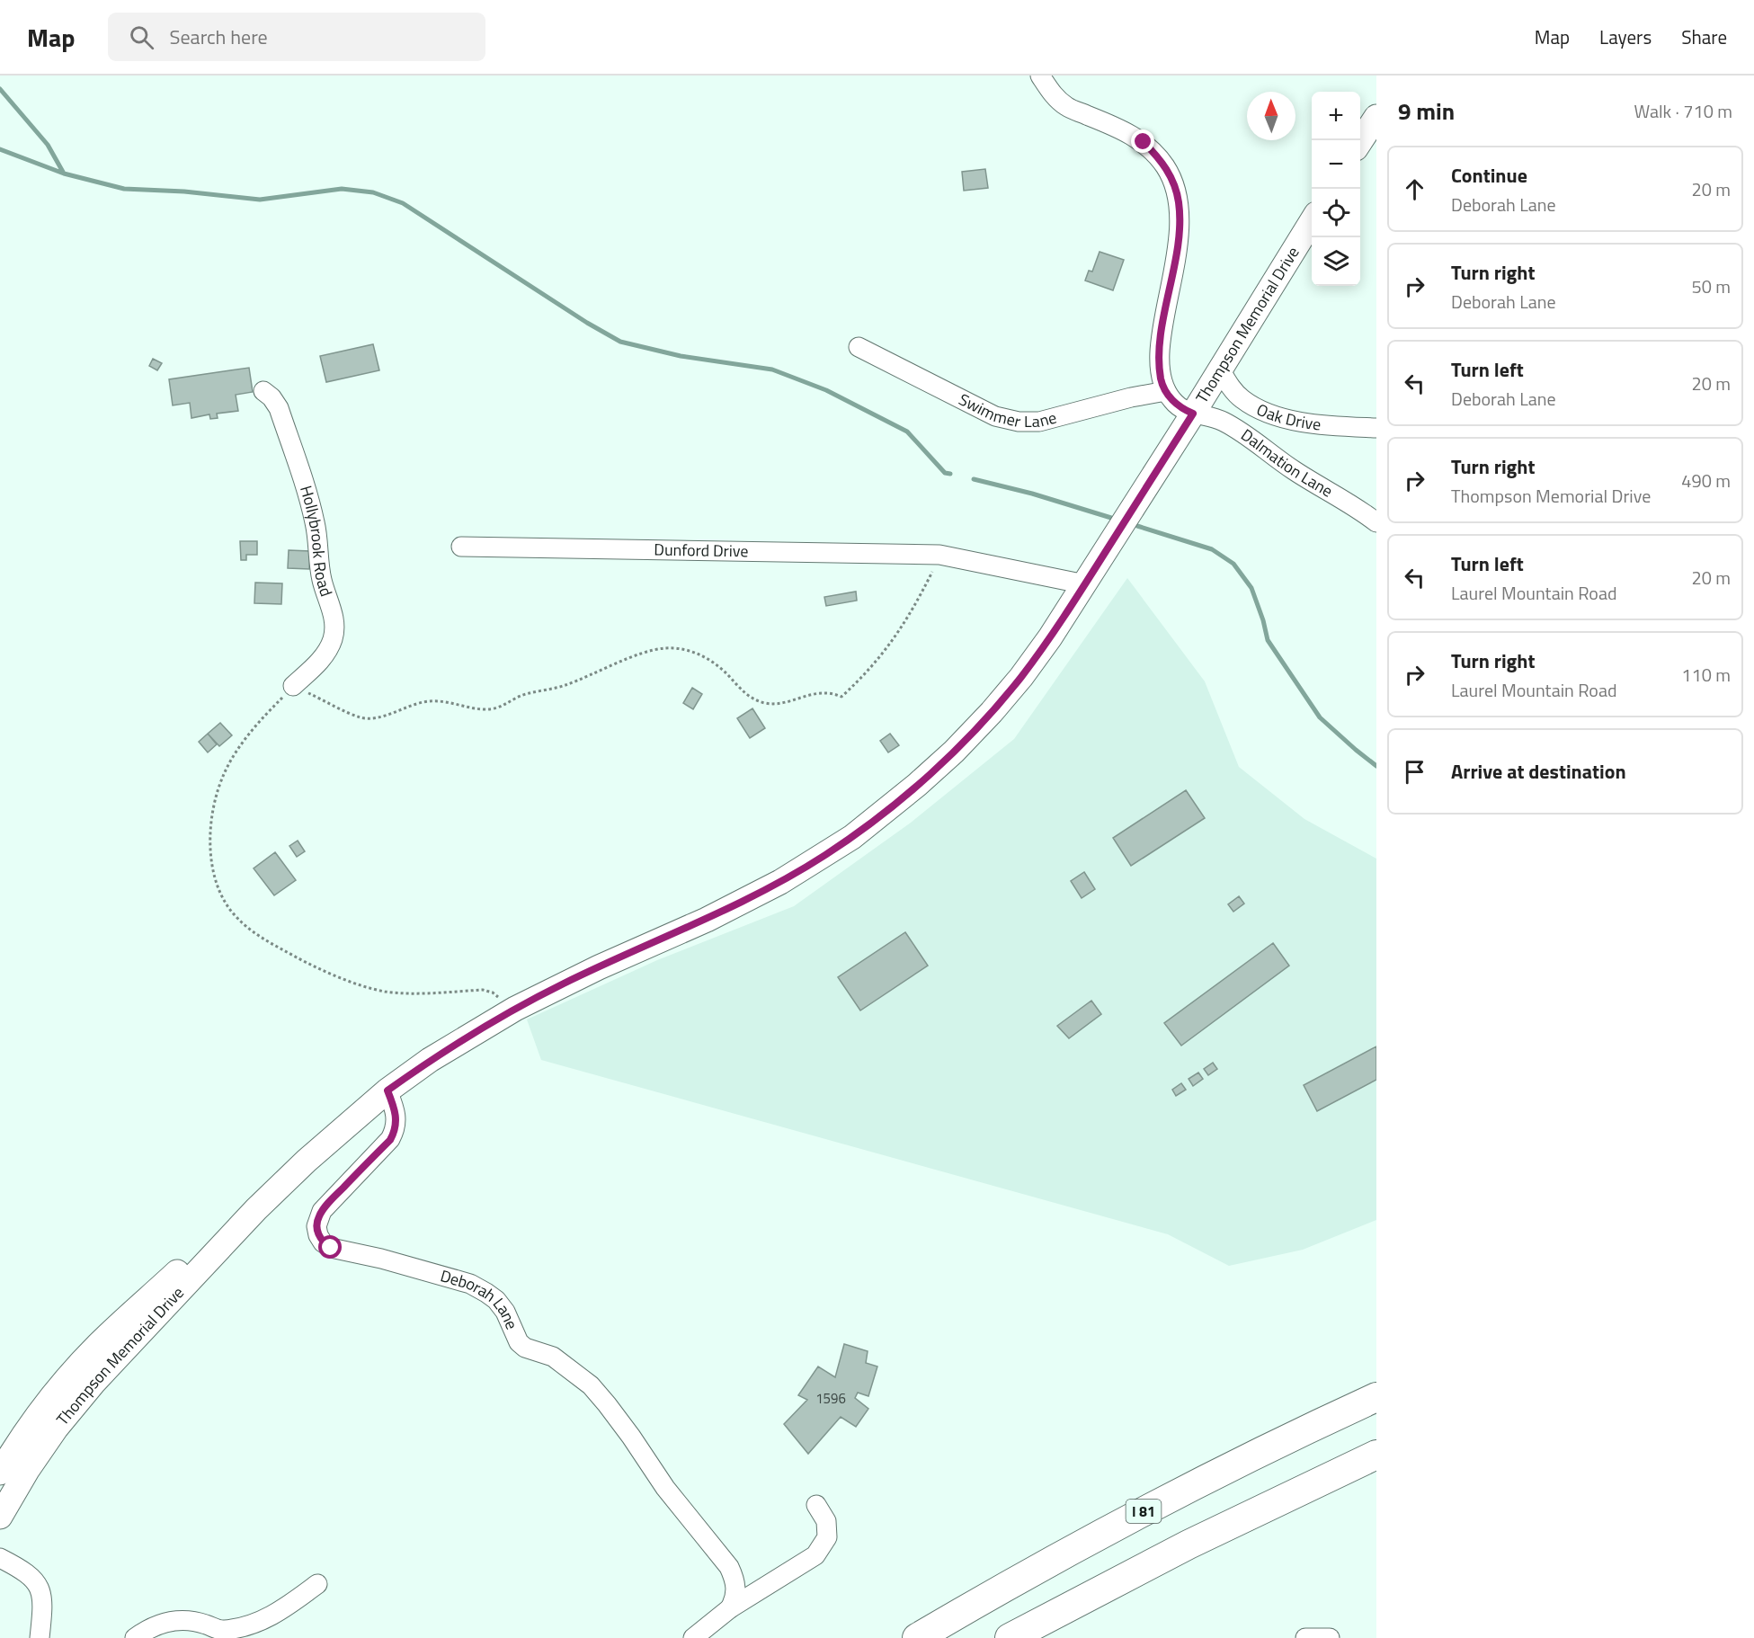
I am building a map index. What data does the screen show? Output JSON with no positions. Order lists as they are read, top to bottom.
{
  "streets": {
    "highway": ["I 81"],
    "main road": ["Thompson Memorial Drive"],
    "street": [
      "Swimmer Lane",
      "Oak Drive",
      "Dalmation Lane",
      "Hollybrook Road",
      "Dunford Drive",
      "Deborah Lane"
    ]
  },
  "crossings": [
    ["Thompson Memorial Drive", "Oak Drive"],
    ["Thompson Memorial Drive", "Dalmation Lane"],
    ["Thompson Memorial Drive", "Dunford Drive"],
    ["Thompson Memorial Drive", "Deborah Lane"],
    ["Swimmer Lane", "Dalmation Lane"]
  ],
  "house_numbers": ["1596"],
  "north": "top",
  "page": {
    "header": "Map",
    "search": "Search here",
    "nav": ["Map", "Layers", "Share"],
    "heading": ["9 min", "Walk · 710 m"],
    "map_buttons": ["+", "−"],
    "list": [
      ["Continue", "Deborah Lane", "20 m"],
      ["Turn right", "Deborah Lane", "50 m"],
      ["Turn left", "Deborah Lane", "20 m"],
      ["Turn right", "Thompson Memorial Drive", "490 m"],
      ["Turn left", "Laurel Mountain Road", "20 m"],
      ["Turn right", "Laurel Mountain Road", "110 m"],
      "Arrive at destination"
    ]
  }
}
